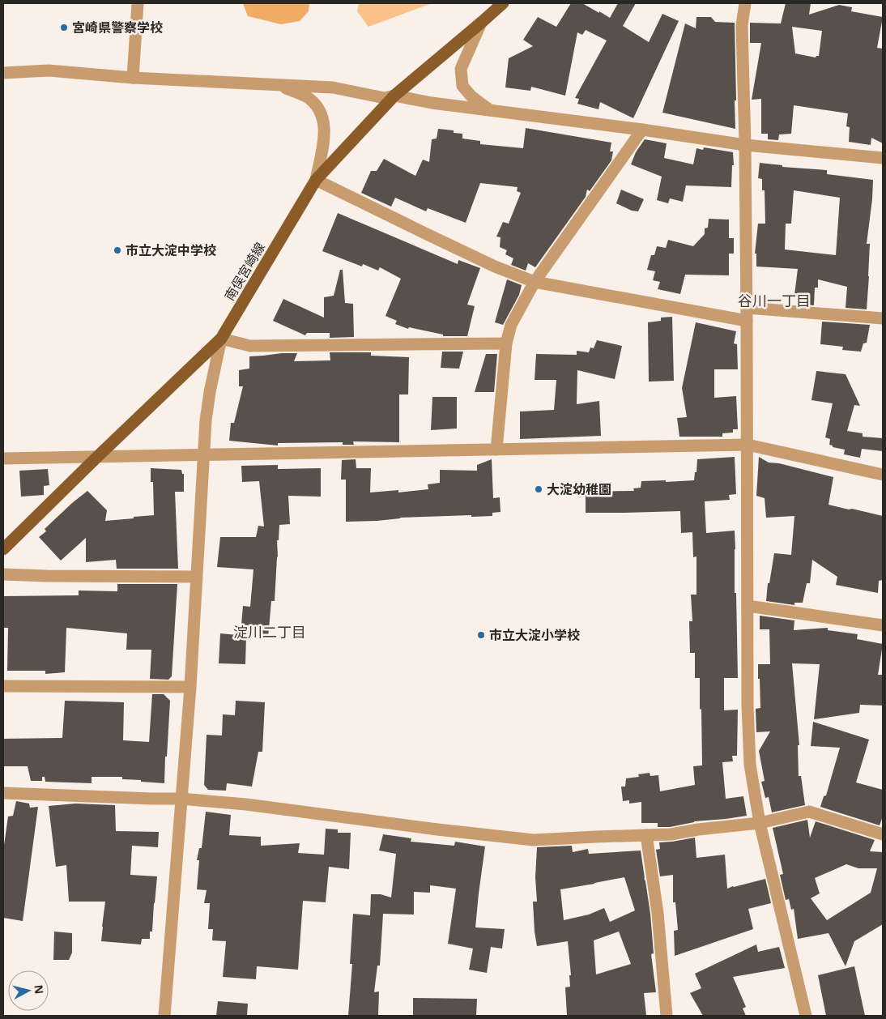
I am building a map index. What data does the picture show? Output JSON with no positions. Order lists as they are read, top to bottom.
{
  "streets": {
    "main road": ["南俣宮崎線"]
  },
  "districts": ["谷川一丁目", "淀川二丁目"],
  "places": [
    "宮崎県警察学校",
    "市立大淀中学校",
    "大淀幼稚園",
    "市立大淀小学校"
  ],
  "north": "right"
}
